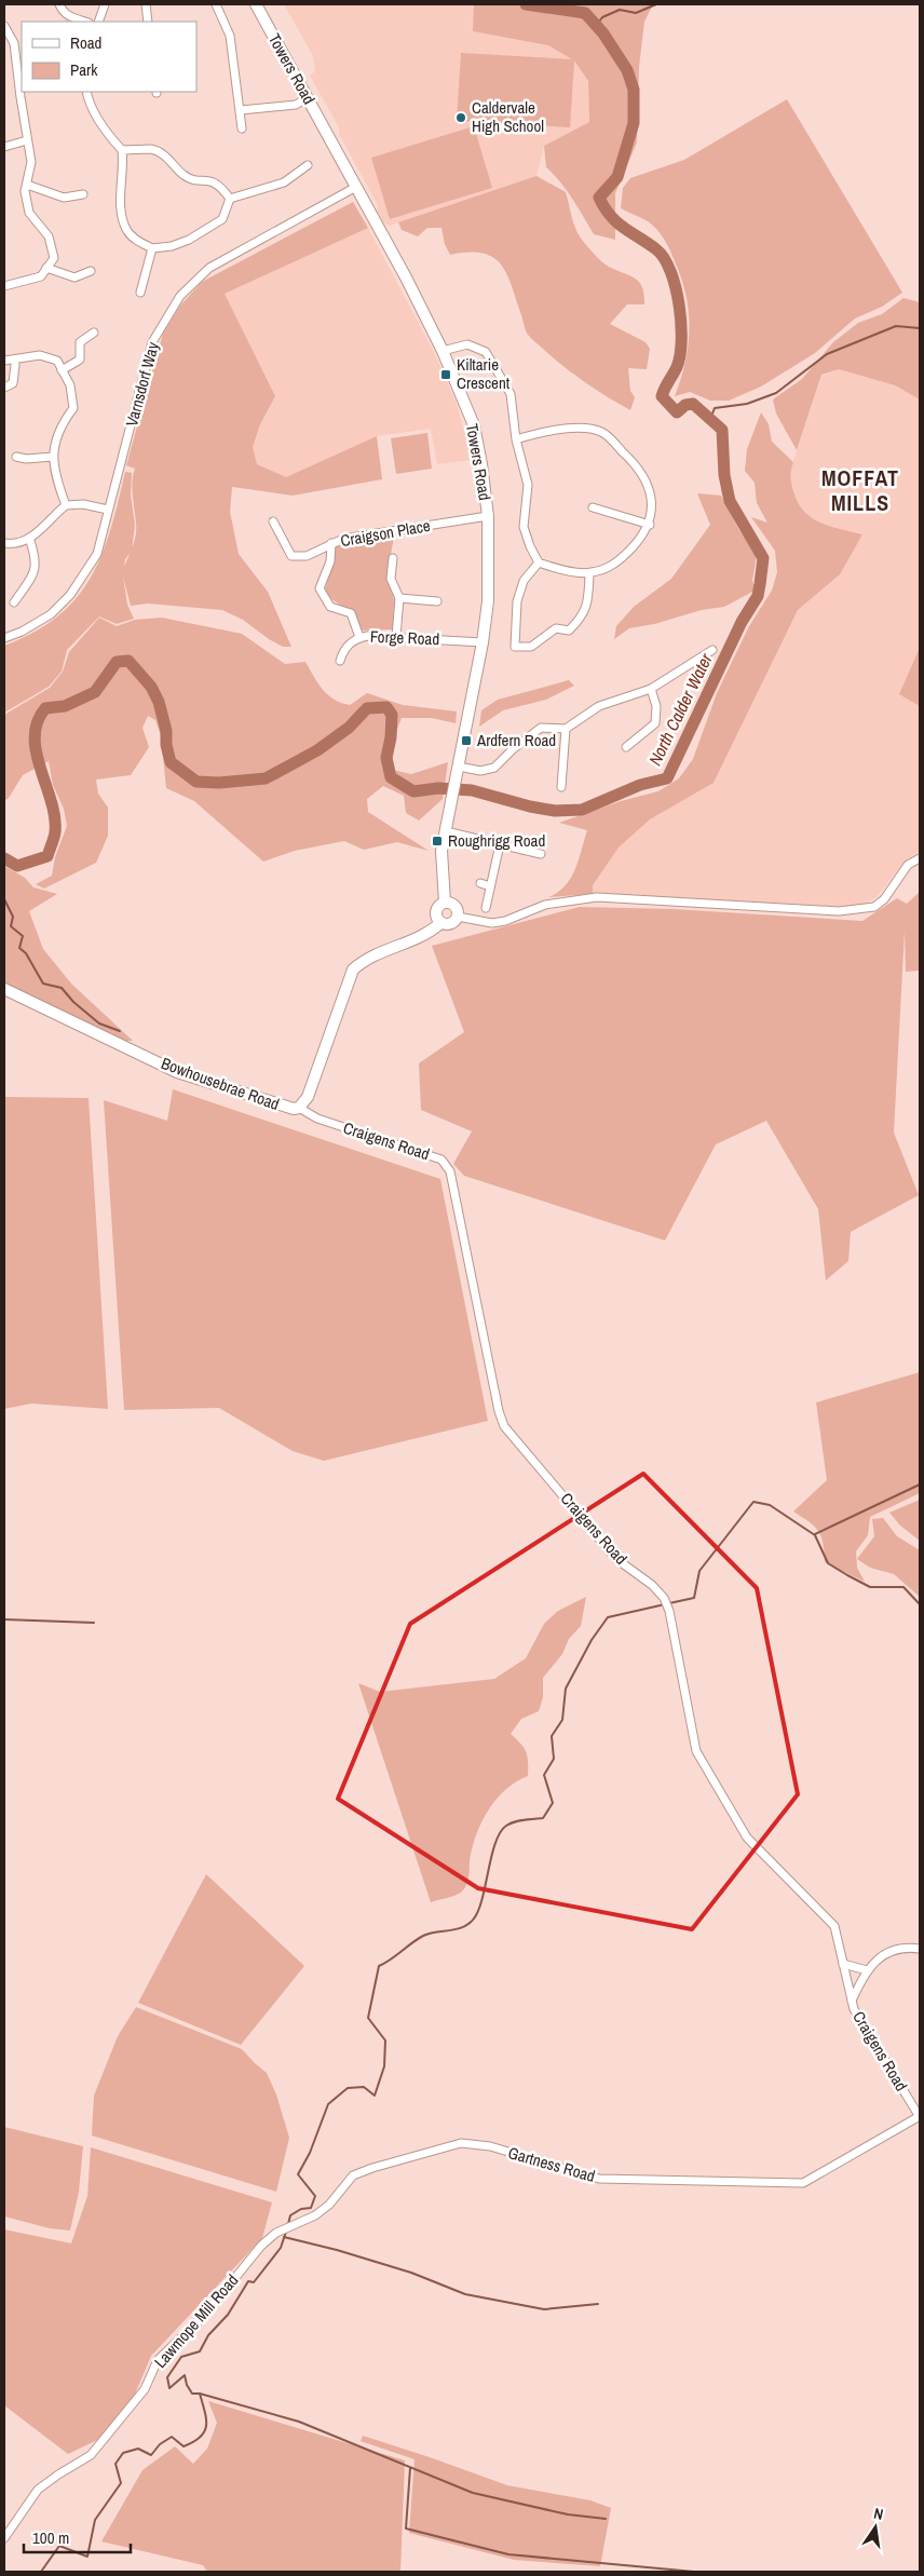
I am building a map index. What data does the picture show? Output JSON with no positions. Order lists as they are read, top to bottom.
{
  "streets": {
    "street": [
      "Towers Road",
      "Varnsdorf Way",
      "Craigson Place",
      "Forge Road",
      "Bowhousebrae Road",
      "Craigens Road",
      "Gartness Road",
      "Lawmope Mill Road"
    ]
  },
  "crossings": [
    ["Towers Road", "Varnsdorf Way"],
    ["Towers Road", "Craigson Place"],
    ["Towers Road", "Forge Road"],
    ["Towers Road", "Bowhousebrae Road"],
    ["Bowhousebrae Road", "Craigens Road"],
    ["Craigens Road", "Gartness Road"],
    ["Gartness Road", "Lawmope Mill Road"]
  ],
  "districts": ["MOFFAT MILLS"],
  "water": ["North Calder Water"],
  "places": {
    "other": ["Caldervale High School"],
    "transit": ["Kiltarie Crescent", "Ardfern Road", "Roughrigg Road"]
  },
  "legend": ["Road", "Park"],
  "scale_bar": "100 m",
  "north": "top"
}
